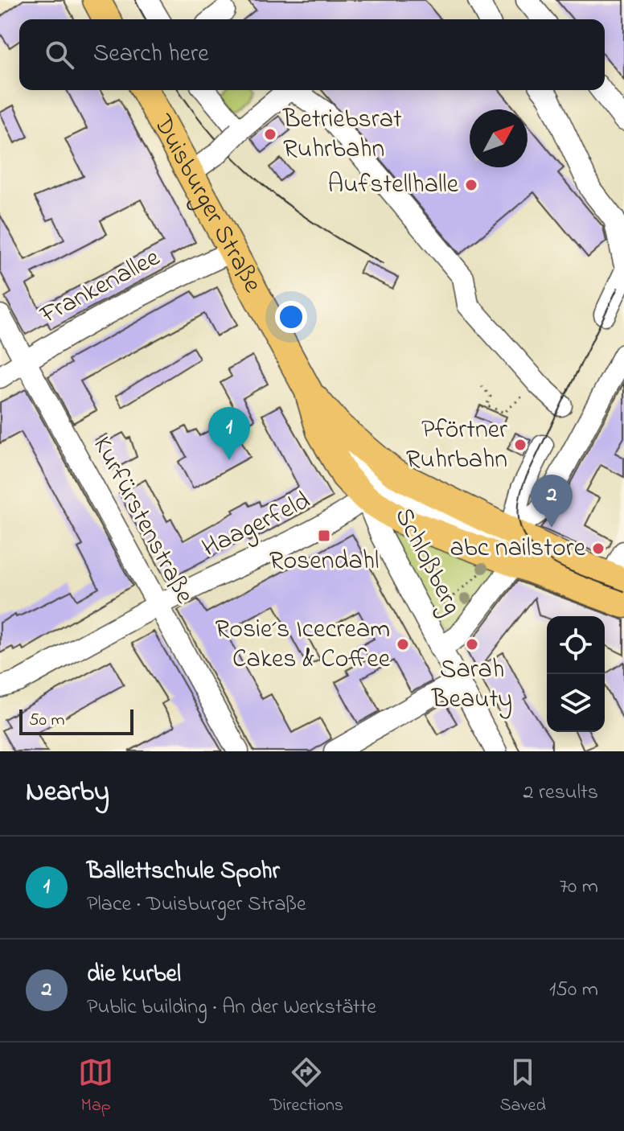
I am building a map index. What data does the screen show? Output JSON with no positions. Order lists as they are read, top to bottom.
{
  "streets": {
    "main road": ["Duisburger Straße"],
    "street": [
      "Frankenallee",
      "Kurfürstenstraße",
      "Haagerfeld",
      "Schloßberg"
    ]
  },
  "crossings": [
    ["Duisburger Straße", "Frankenallee"],
    ["Duisburger Straße", "Haagerfeld"],
    ["Duisburger Straße", "Schloßberg"],
    ["Frankenallee", "Kurfürstenstraße"],
    ["Kurfürstenstraße", "Haagerfeld"],
    ["Haagerfeld", "Schloßberg"]
  ],
  "places": {
    "other": [
      "Betriebsrat Ruhrbahn",
      "Aufstellhalle",
      "Pförtner Ruhrbahn",
      "abc nailstore",
      "Rosie´s Icecream Cakes & Coffee",
      "Sarah Beauty"
    ],
    "transit": ["Rosendahl"]
  },
  "scale_bar": "50 m",
  "north": "top right",
  "page": {
    "search": "Search here",
    "pins": ["1", "2"],
    "scale": "50 m",
    "heading": ["Nearby", "2 results"],
    "list": [
      {
        "mark": "1",
        "name": "Ballettschule Spohr",
        "note": "Place · Duisburger Straße",
        "value": "70 m"
      },
      {
        "mark": "2",
        "name": "die kurbel",
        "note": "Public building · An der Werkstätte",
        "value": "150 m"
      }
    ],
    "nav": ["Map", "Directions", "Saved"]
  }
}
